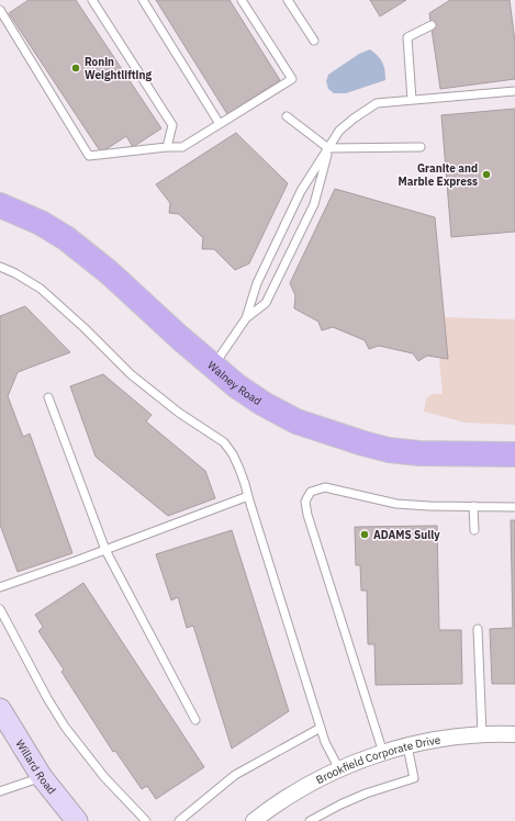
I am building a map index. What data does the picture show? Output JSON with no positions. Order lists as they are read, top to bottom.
{
  "streets": {
    "main road": ["Walney Road", "Willard Road"],
    "street": ["Brookfield Corporate Drive"]
  },
  "places": ["Ronin Weightlifting", "Granite and Marble Express", "ADAMS Sully"]
}
